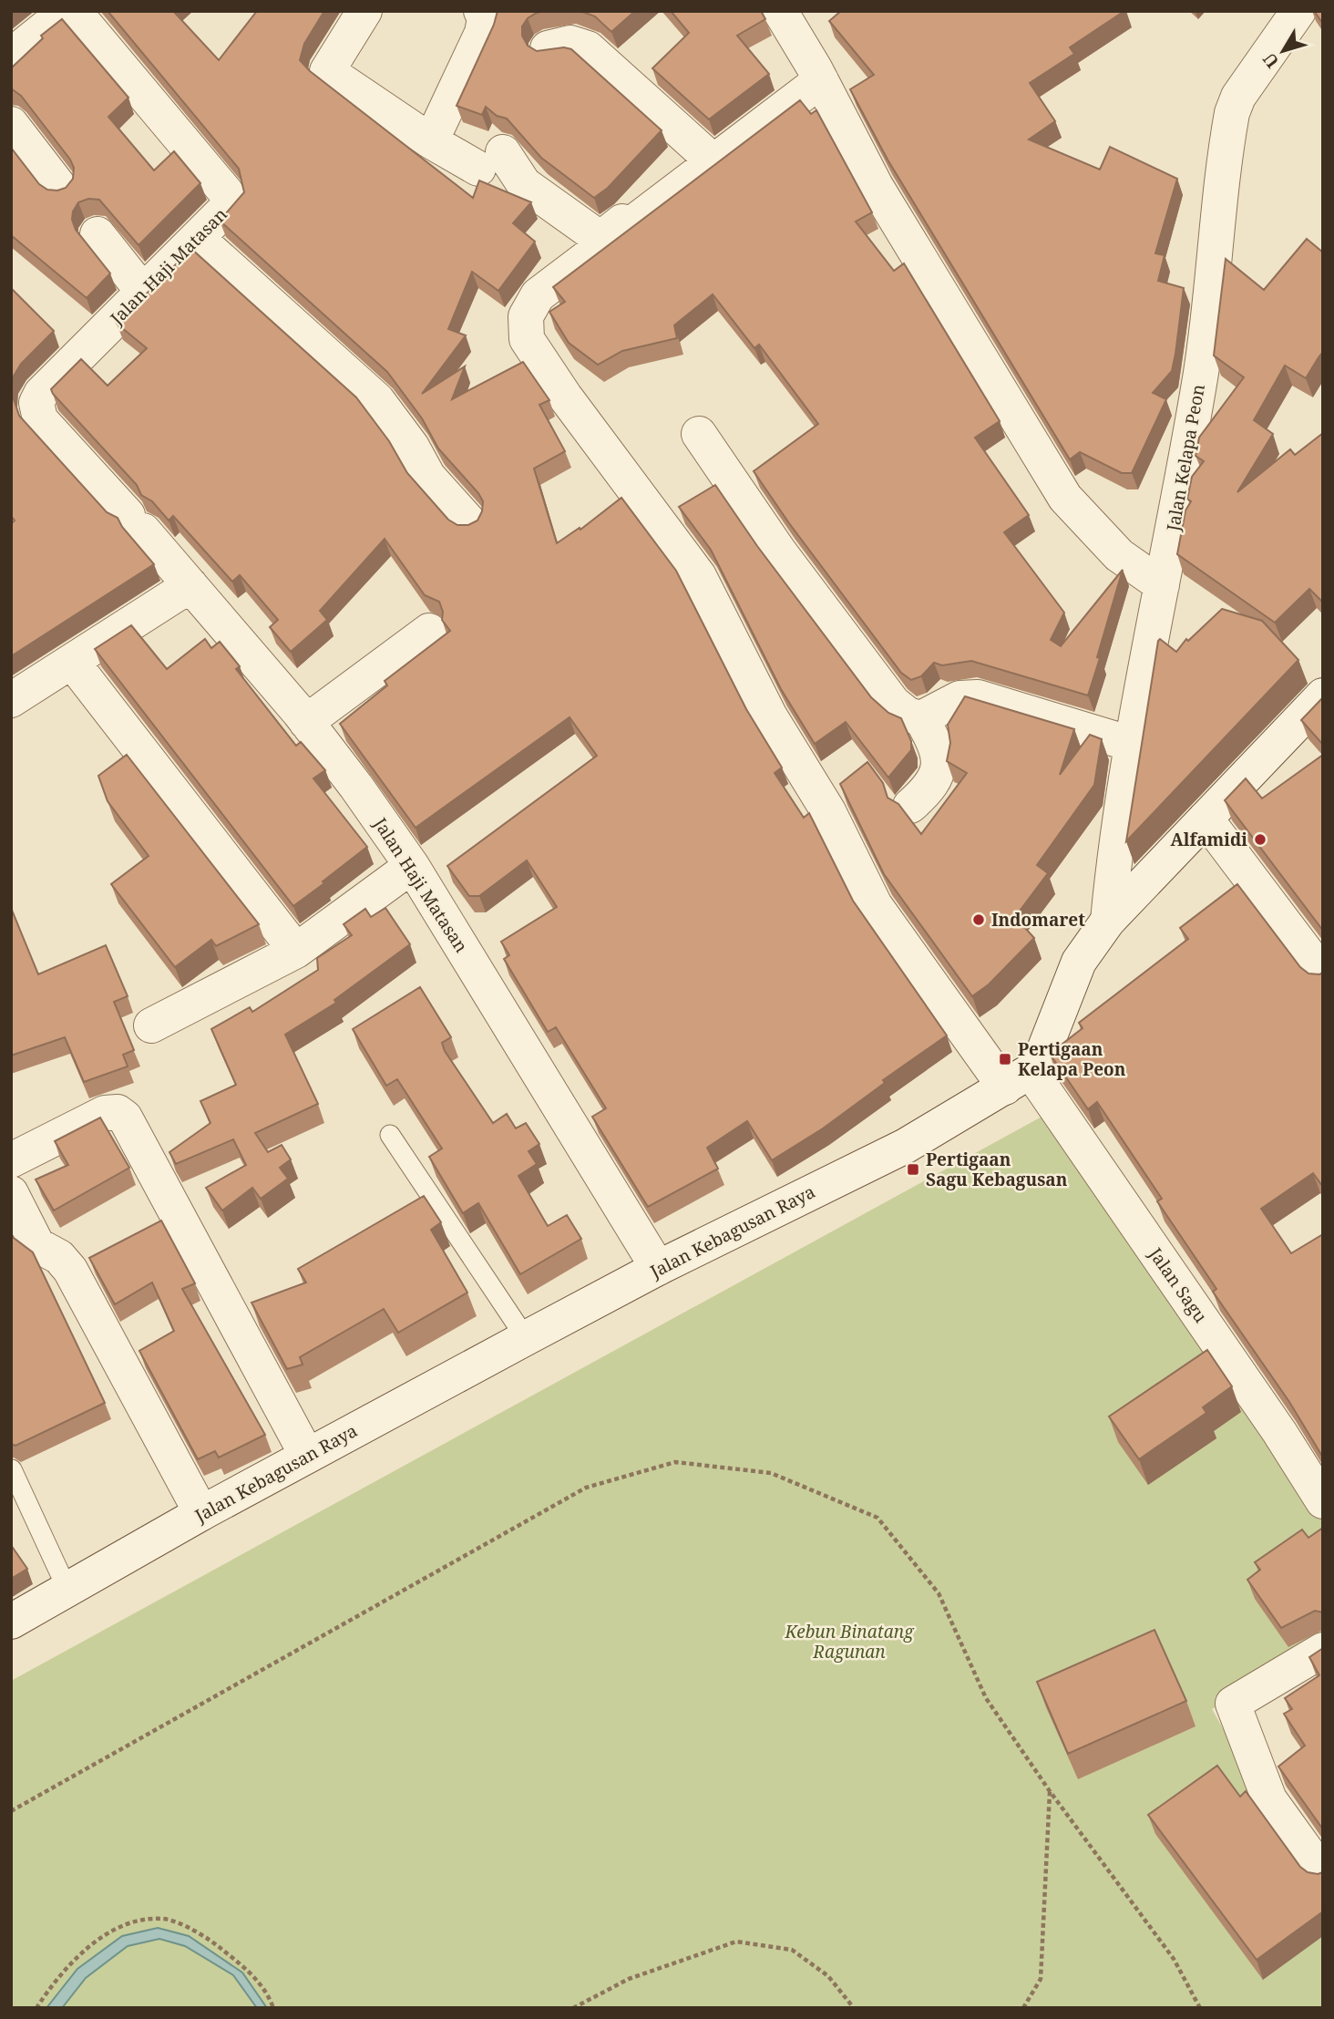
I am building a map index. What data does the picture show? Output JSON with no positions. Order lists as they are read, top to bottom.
{
  "streets": {
    "street": [
      "Jalan Haji Matasan",
      "Jalan Kelapa Peon",
      "Jalan Kebagusan Raya",
      "Jalan Sagu"
    ]
  },
  "crossings": [
    ["Jalan Haji Matasan", "Jalan Kebagusan Raya"],
    ["Jalan Kelapa Peon", "Jalan Kebagusan Raya"],
    ["Jalan Kebagusan Raya", "Jalan Sagu"]
  ],
  "parks": ["Kebun Binatang Ragunan"],
  "places": {
    "other": ["Alfamidi", "Indomaret"],
    "transit": ["Pertigaan Kelapa Peon", "Pertigaan Sagu Kebagusan"]
  },
  "north": "bottom left"
}
